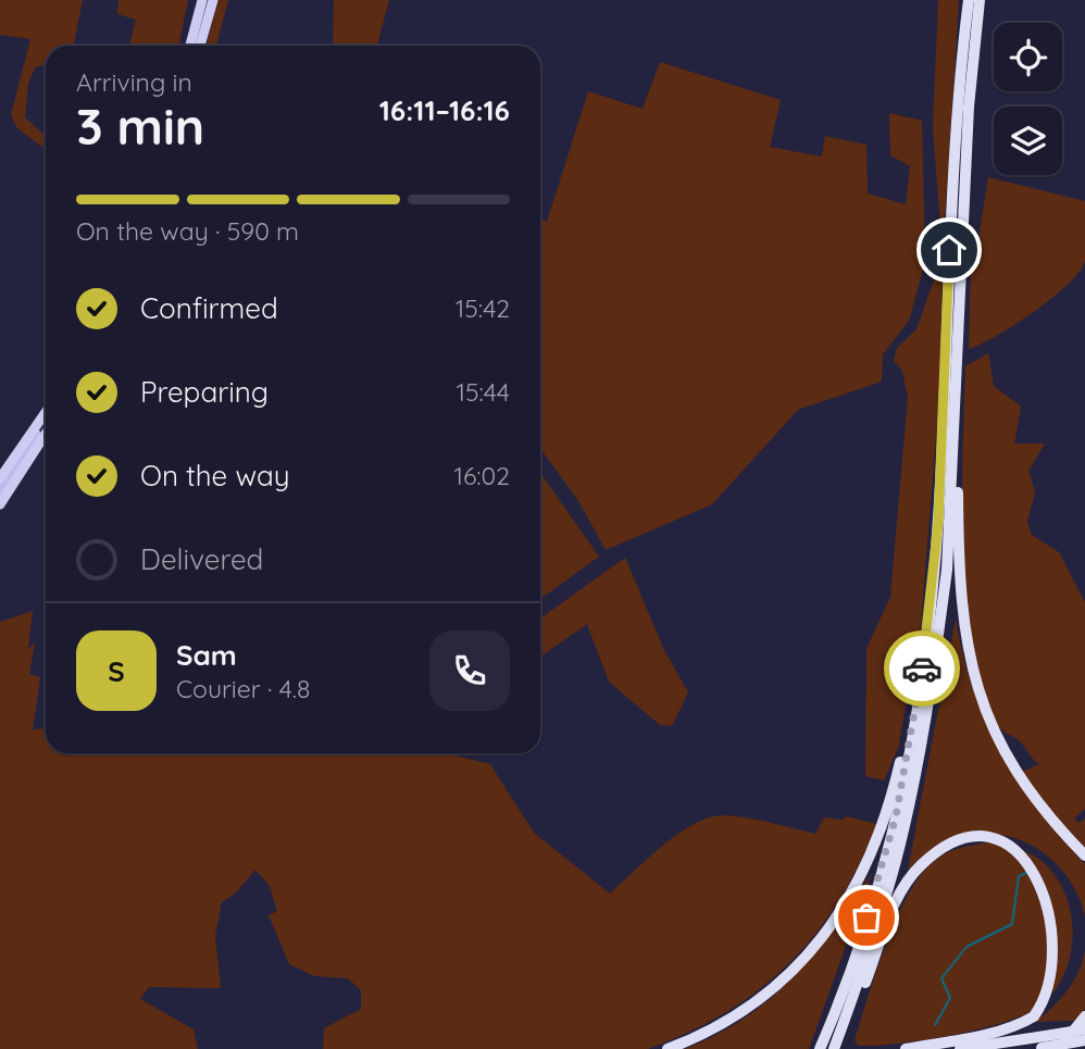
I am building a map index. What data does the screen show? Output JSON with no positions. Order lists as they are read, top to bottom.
{
  "page": {
    "heading": ["3 min", "Arriving in", "16:11–16:16"],
    "panel": ["Sam", "Courier · 4.8"],
    "bar": "On the way · 590 m",
    "list": [
      ["Confirmed", "15:42"],
      ["Preparing", "15:44"],
      ["On the way", "16:02"],
      "Delivered"
    ],
    "round": "S"
  }
}
